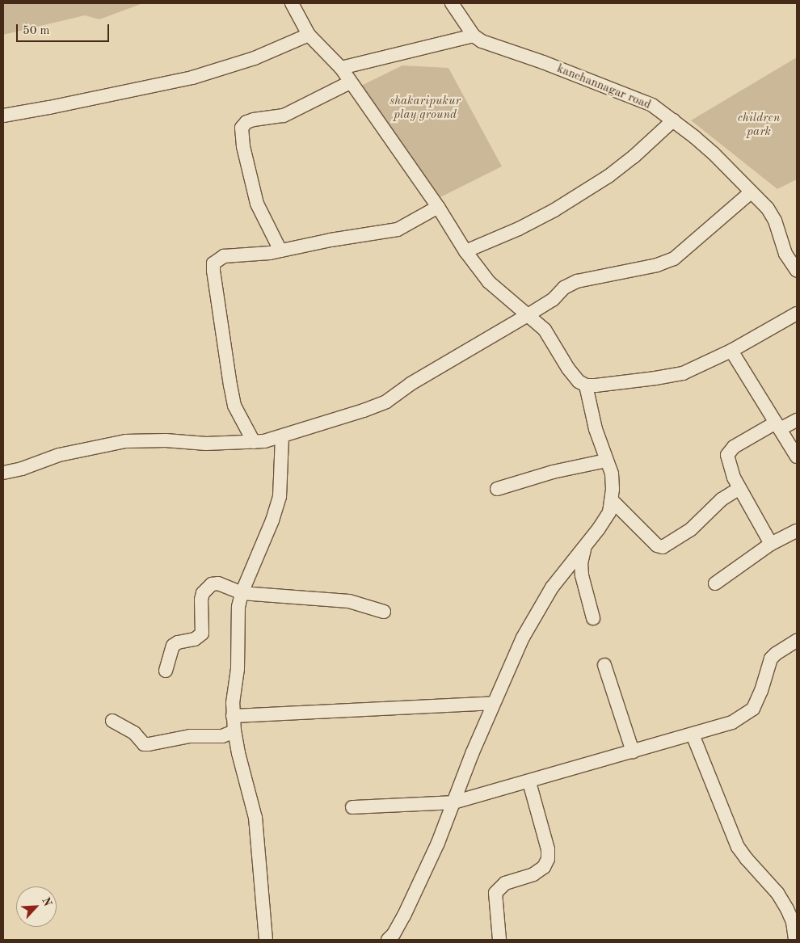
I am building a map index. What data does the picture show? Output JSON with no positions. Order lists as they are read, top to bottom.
{
  "streets": {
    "street": ["kanchannagar road"]
  },
  "parks": ["shakaripukur play ground", "children park"],
  "scale_bar": "50 m",
  "north": "top right"
}
